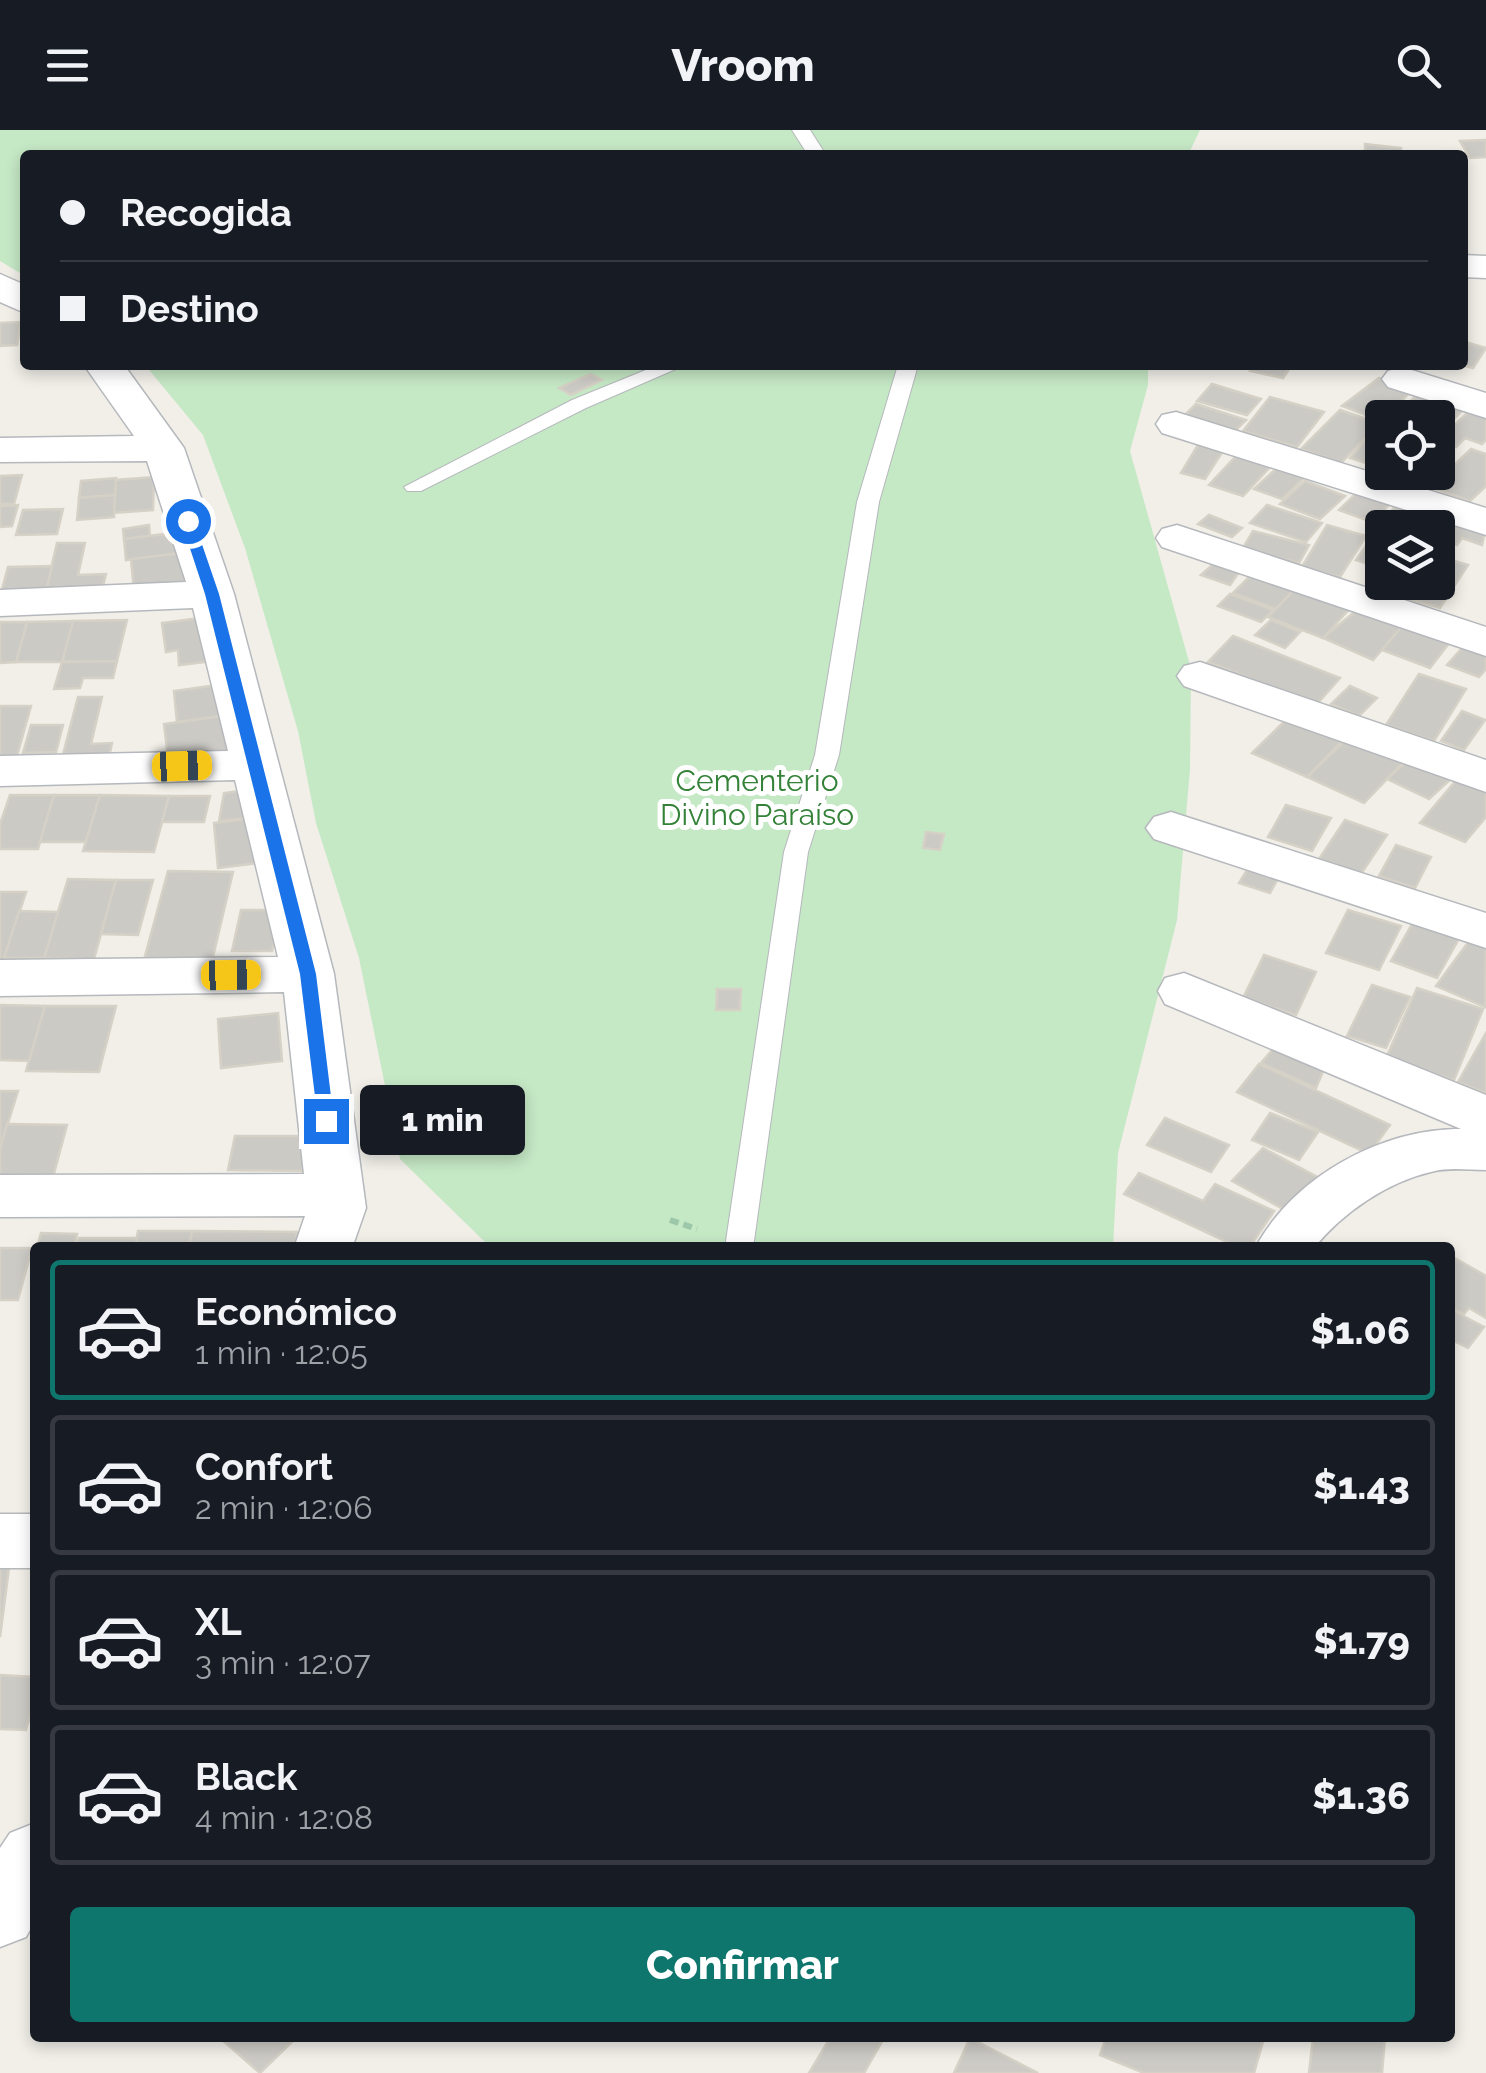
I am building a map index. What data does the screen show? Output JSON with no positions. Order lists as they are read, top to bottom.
{
  "parks": ["Cementerio Divino Paraíso"],
  "page": {
    "header": "Vroom",
    "banner": ["Recogida", "Destino"],
    "bubble": "1 min",
    "list": [
      {
        "name": "Económico",
        "note": "1 min · 12:05",
        "value": "$1.06"
      },
      {
        "name": "Confort",
        "note": "2 min · 12:06",
        "value": "$1.43"
      },
      {
        "name": "XL",
        "note": "3 min · 12:07",
        "value": "$1.79"
      },
      {
        "name": "Black",
        "note": "4 min · 12:08",
        "value": "$1.36"
      }
    ],
    "buttons": "Confirmar"
  }
}
